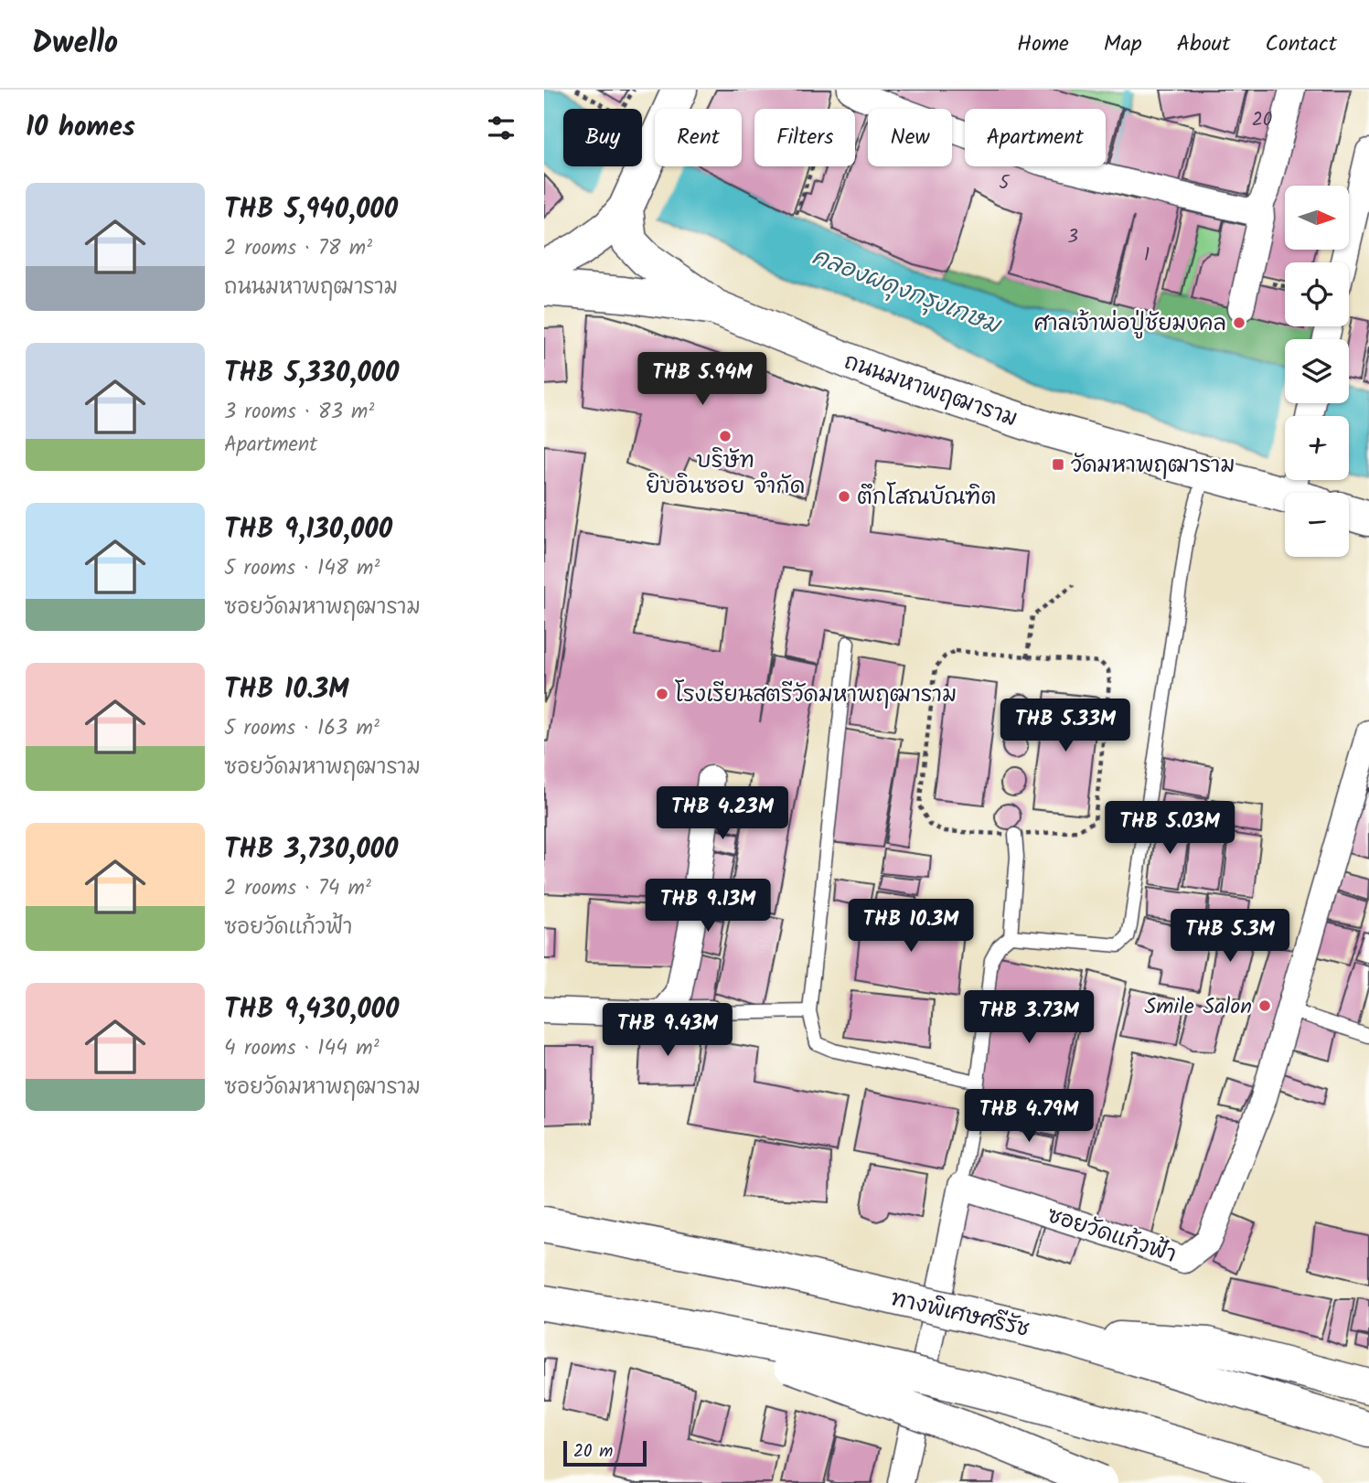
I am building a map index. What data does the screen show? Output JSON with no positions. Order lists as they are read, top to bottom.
{
  "streets": {
    "main road": ["ถนนมหาพฤฒาราม", "ทางพิเศษศรีรัช"],
    "street": ["ซอยวัดแก้วฟ้า"]
  },
  "water": ["คลองผดุงกรุงเกษม"],
  "places": {
    "other": [
      "ศาลเจ้าพ่อปู่ชัยมงคล",
      "บริษัท ยิบอินซอย จำกัด",
      "ตึกโสณบัณฑิต",
      "โรงเรียนสตรีวัดมหาพฤฒาราม",
      "Smile Salon"
    ],
    "transit": ["วัดมหาพฤฒาราม"]
  },
  "house_numbers": [
    "20",
    "5",
    "3",
    "1"
  ],
  "scale_bar": "20 m",
  "north": "right",
  "page": {
    "header": "Dwello",
    "nav": [
      "Home",
      "Map",
      "About",
      "Contact"
    ],
    "heading": "10 homes",
    "chip": [
      "Buy",
      "Rent",
      "Filters",
      "New",
      "Apartment"
    ],
    "list": [
      {
        "name": "THB 5,940,000",
        "note": "2 rooms · 78 m² · ถนนมหาพฤฒาราม"
      },
      {
        "name": "THB 5,330,000",
        "note": "3 rooms · 83 m² · Apartment"
      },
      {
        "name": "THB 9,130,000",
        "note": "5 rooms · 148 m² · ซอยวัดมหาพฤฒาราม"
      },
      {
        "name": "THB 10.3M",
        "note": "5 rooms · 163 m² · ซอยวัดมหาพฤฒาราม"
      },
      {
        "name": "THB 3,730,000",
        "note": "2 rooms · 74 m² · ซอยวัดแก้วฟ้า"
      },
      {
        "name": "THB 9,430,000",
        "note": "4 rooms · 144 m² · ซอยวัดมหาพฤฒาราม"
      }
    ],
    "map_buttons": ["+", "−"],
    "price": [
      "THB 5.94M",
      "THB 5.33M",
      "THB 4.23M",
      "THB 5.03M",
      "THB 9.13M",
      "THB 10.3M",
      "THB 5.3M",
      "THB 3.73M",
      "THB 9.43M",
      "THB 4.79M"
    ],
    "scale": "20 m"
  }
}
